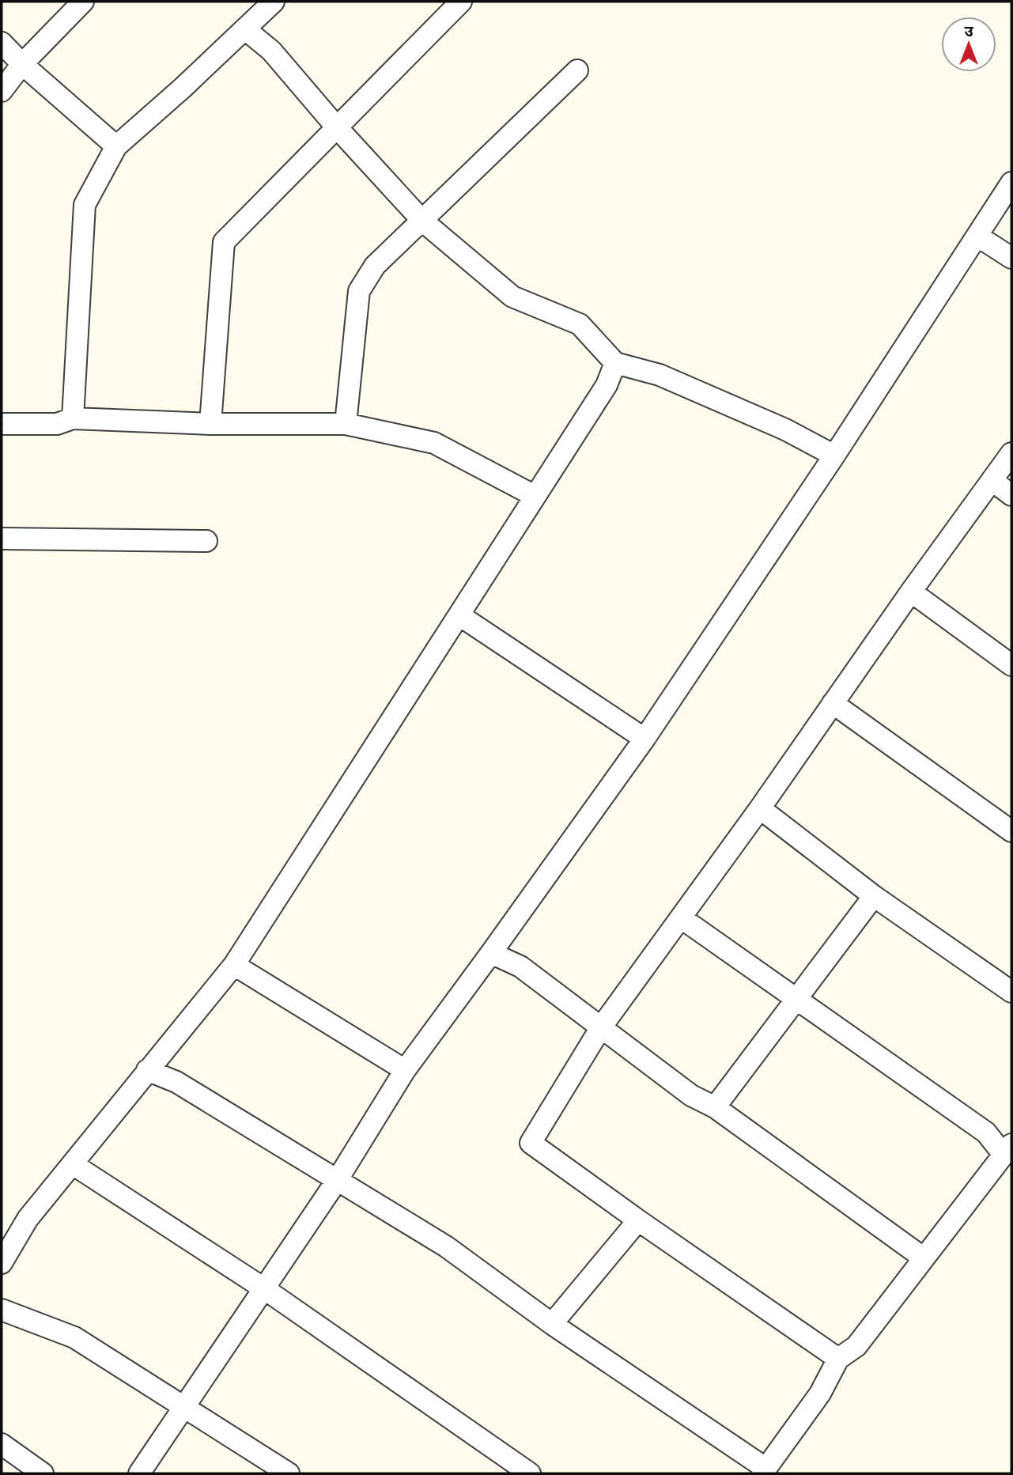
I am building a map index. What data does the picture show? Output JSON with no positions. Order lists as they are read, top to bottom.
{
  "north": "top"
}
